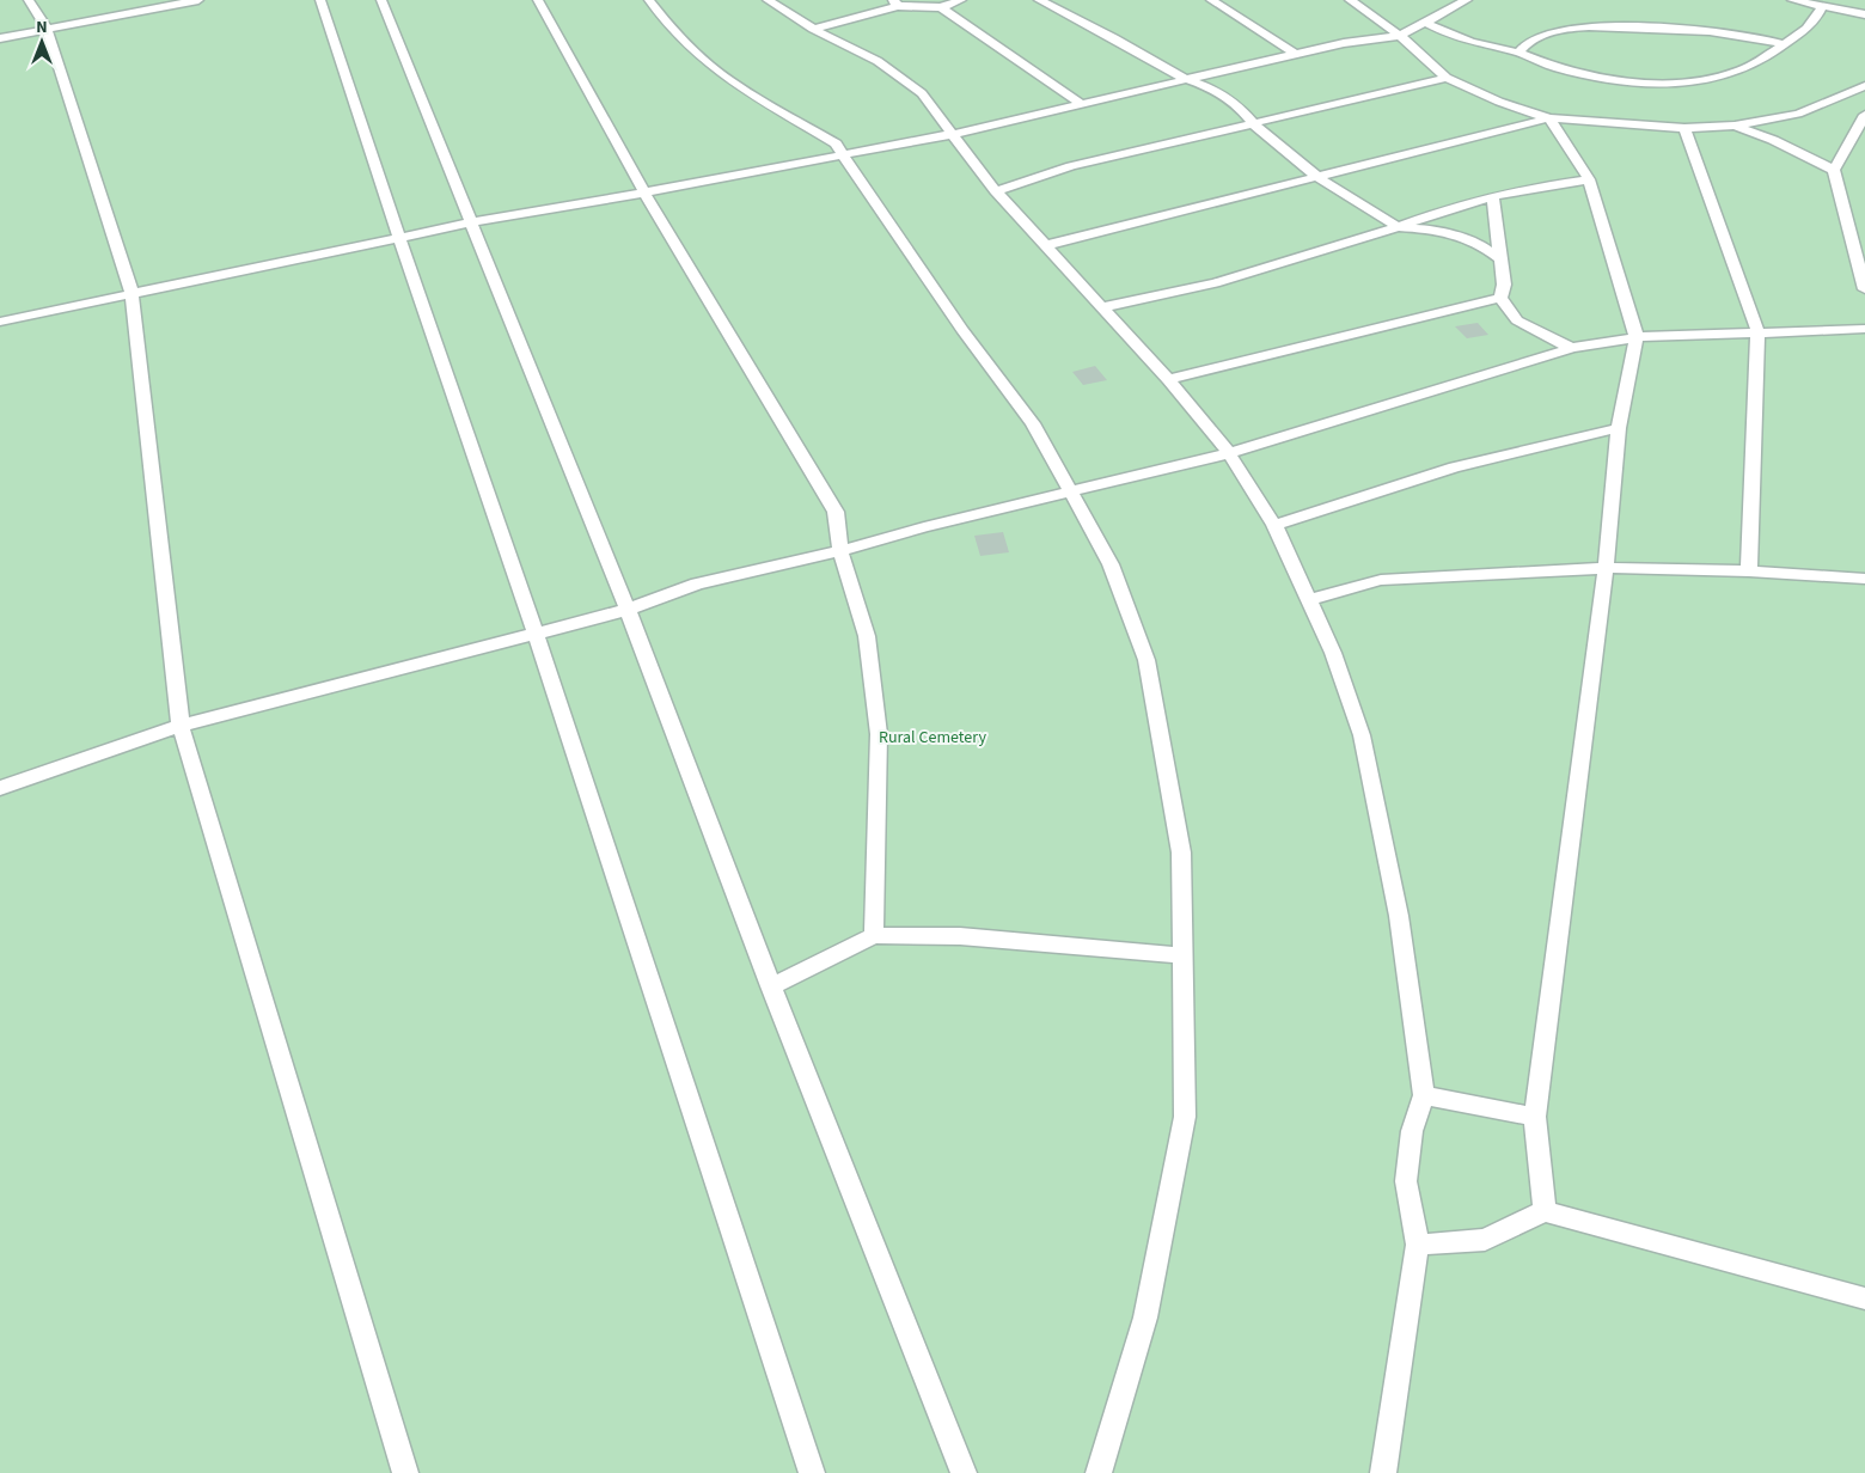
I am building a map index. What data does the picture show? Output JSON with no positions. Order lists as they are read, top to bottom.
{
  "parks": ["Rural Cemetery"],
  "north": "top"
}
